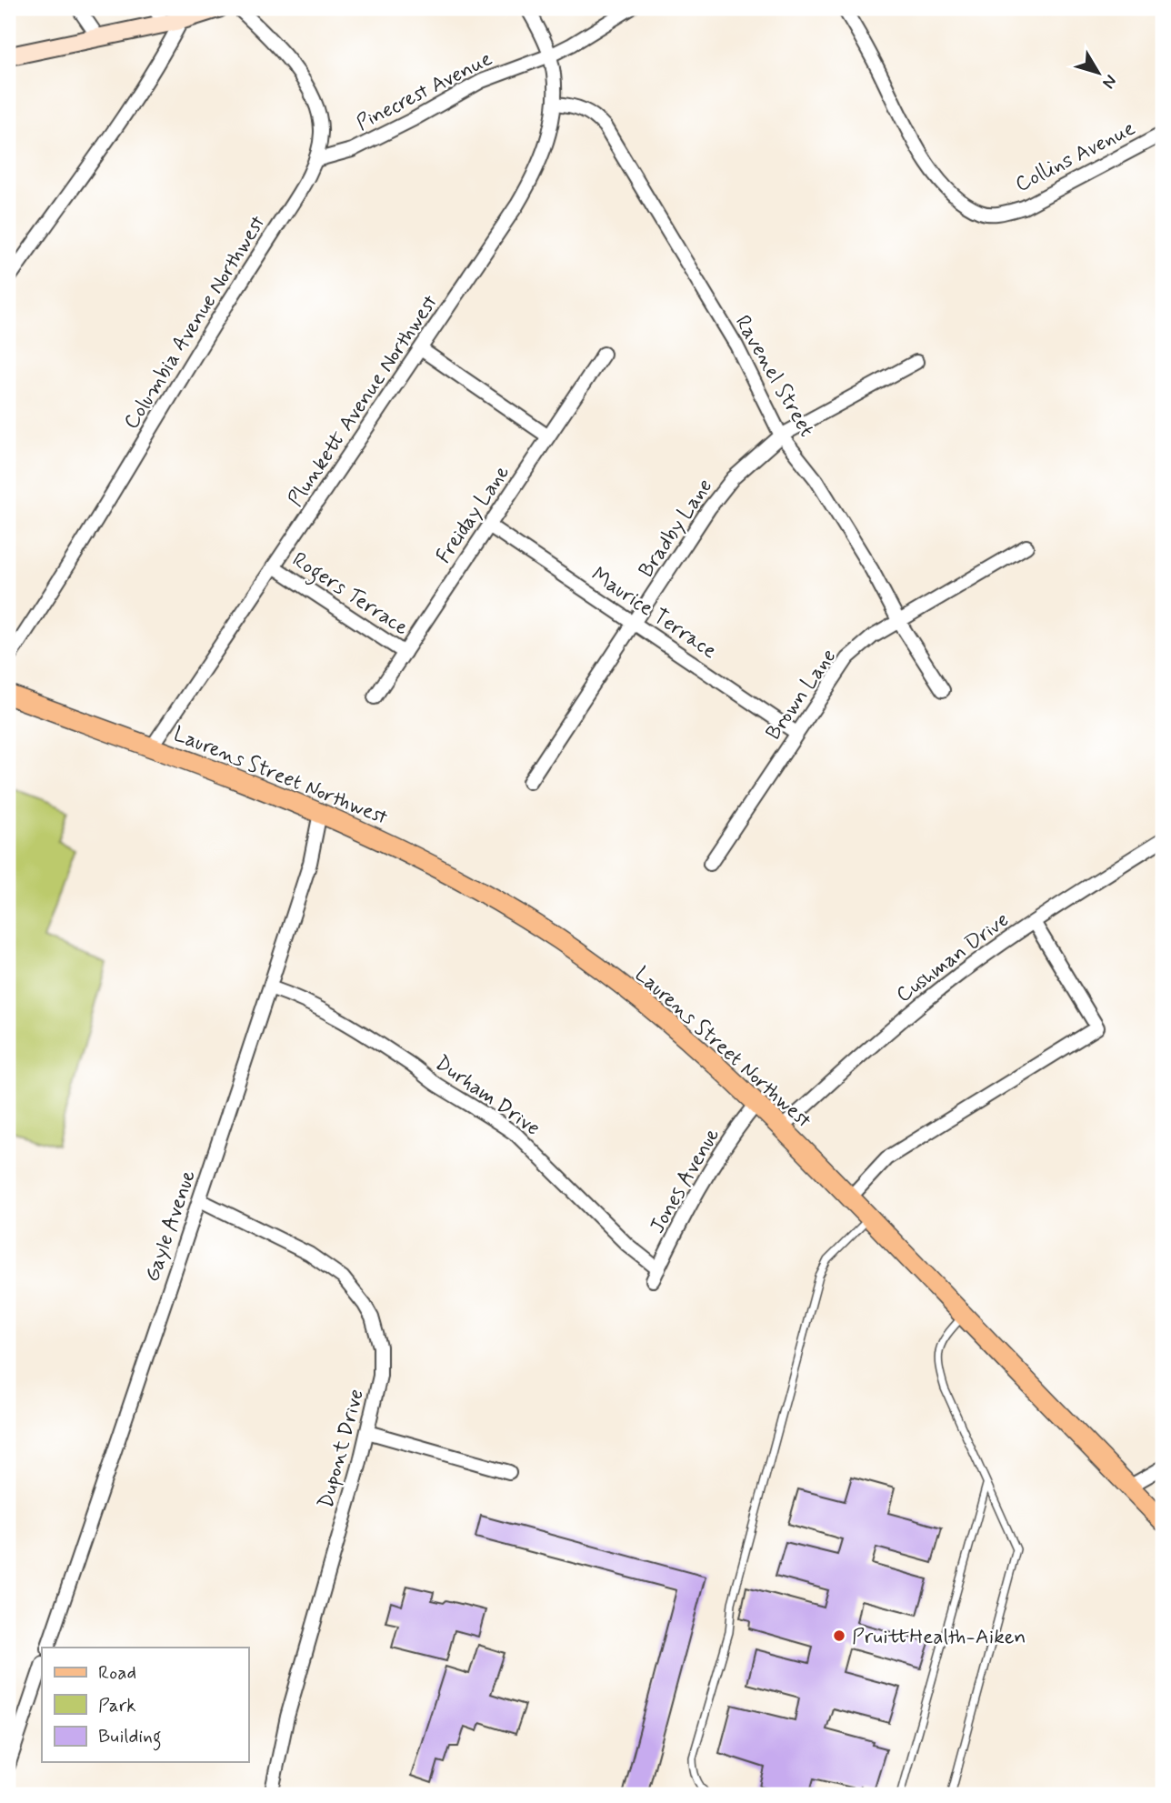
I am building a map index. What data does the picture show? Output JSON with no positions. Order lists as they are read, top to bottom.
{
  "streets": {
    "main road": ["Laurens Street Northwest"],
    "street": [
      "Pinecrest Avenue",
      "Collins Avenue",
      "Columbia Avenue Northwest",
      "Ravenel Street",
      "Plunkett Avenue Northwest",
      "Freiday Lane",
      "Bradby Lane",
      "Rogers Terrace",
      "Maurice Terrace",
      "Brown Lane",
      "Cushman Drive",
      "Durham Drive",
      "Jones Avenue",
      "Gayle Avenue",
      "Dupont Drive"
    ]
  },
  "crossings": [
    ["Pinecrest Avenue", "Columbia Avenue Northwest"],
    ["Pinecrest Avenue", "Plunkett Avenue Northwest"],
    ["Ravenel Street", "Plunkett Avenue Northwest"],
    ["Ravenel Street", "Bradby Lane"],
    ["Ravenel Street", "Brown Lane"],
    ["Plunkett Avenue Northwest", "Rogers Terrace"],
    ["Plunkett Avenue Northwest", "Laurens Street Northwest"],
    ["Freiday Lane", "Rogers Terrace"],
    ["Freiday Lane", "Maurice Terrace"],
    ["Bradby Lane", "Maurice Terrace"],
    ["Maurice Terrace", "Brown Lane"],
    ["Laurens Street Northwest", "Cushman Drive"],
    ["Laurens Street Northwest", "Jones Avenue"],
    ["Laurens Street Northwest", "Gayle Avenue"],
    ["Durham Drive", "Jones Avenue"],
    ["Durham Drive", "Gayle Avenue"],
    ["Gayle Avenue", "Dupont Drive"]
  ],
  "places": ["PruittHealth-Aiken"],
  "legend": ["Road", "Park", "Building"],
  "north": "bottom right"
}
